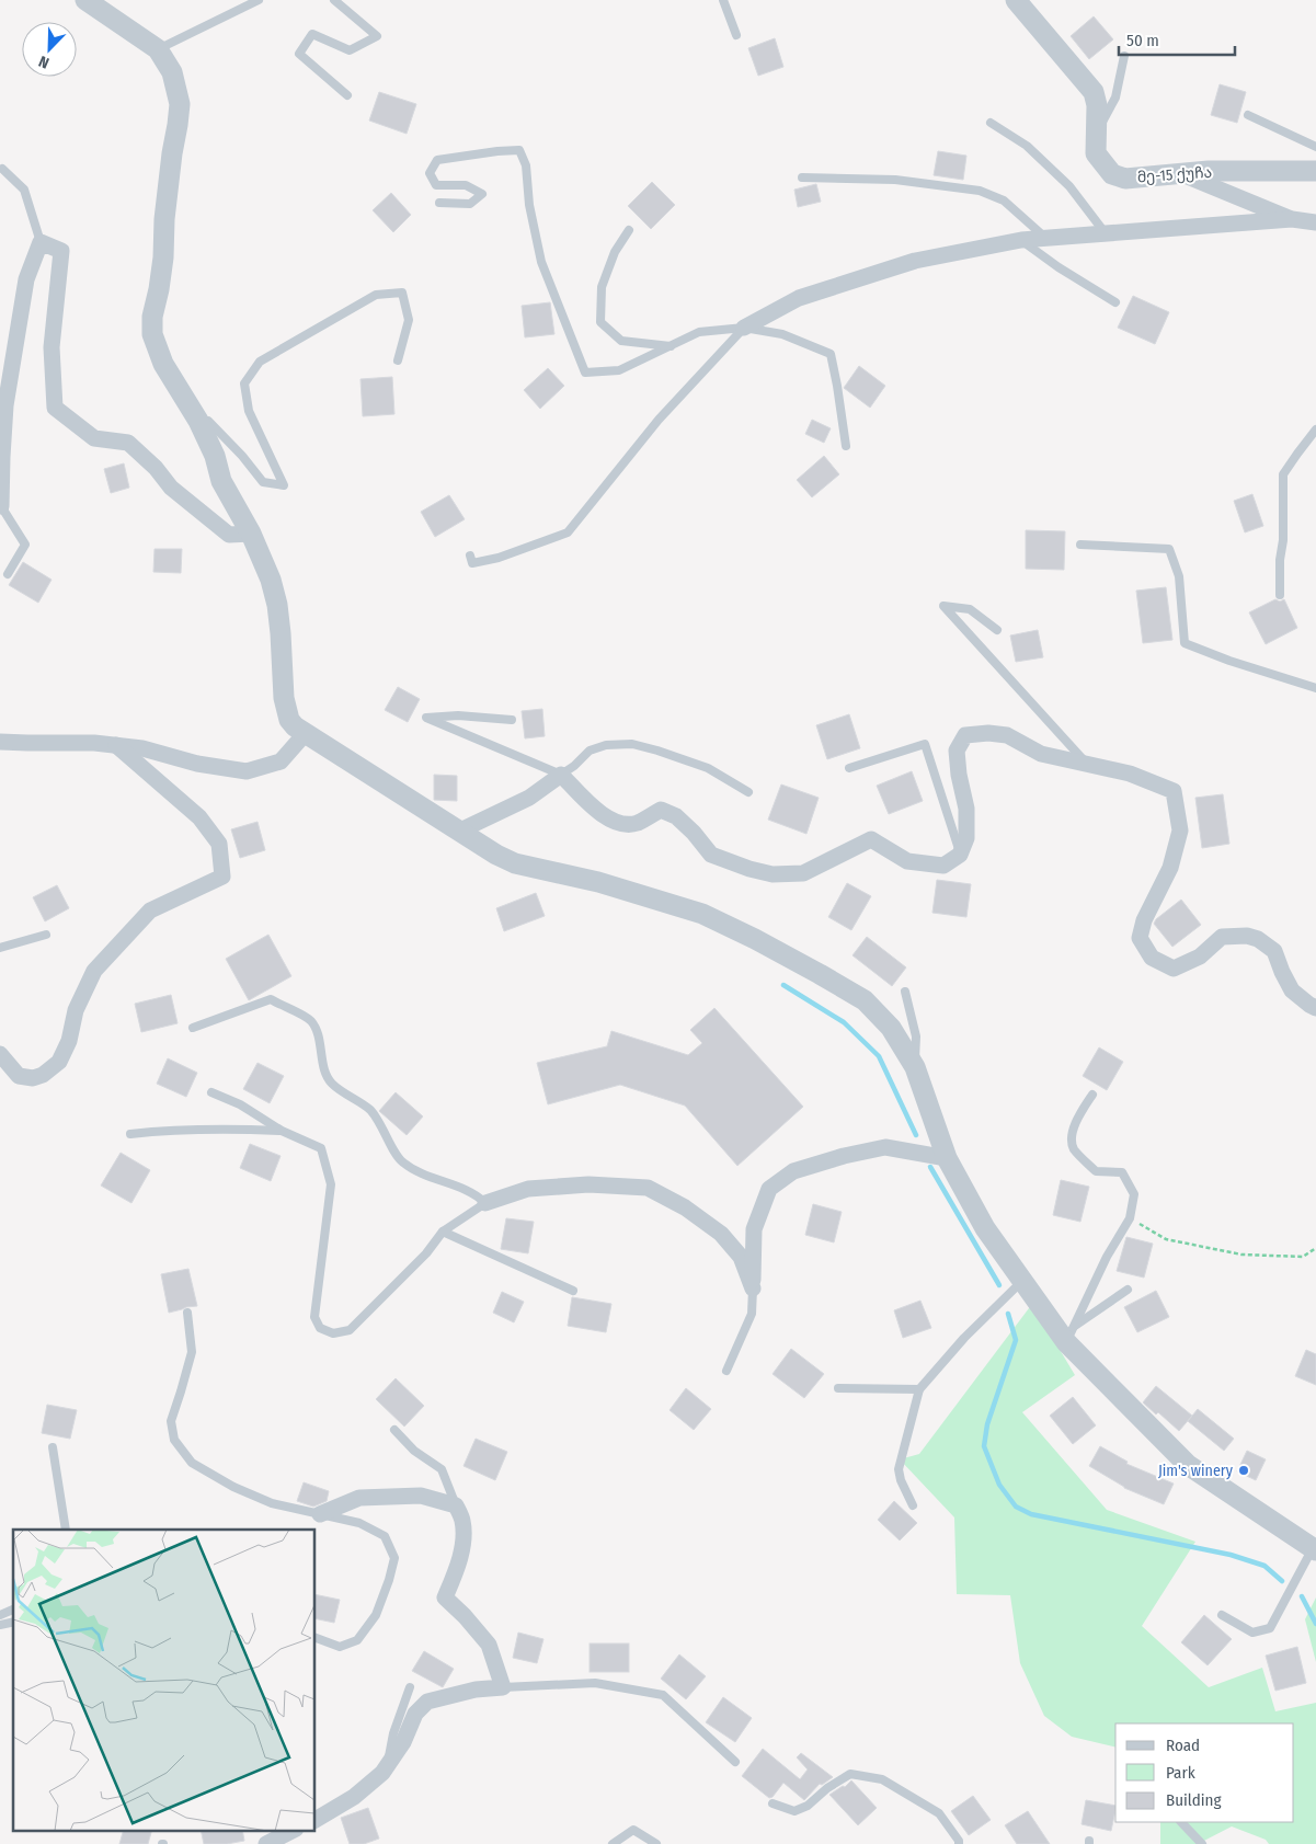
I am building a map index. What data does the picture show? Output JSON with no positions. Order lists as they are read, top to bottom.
{
  "streets": {
    "street": ["მე-15 ქუჩა"]
  },
  "places": ["Jim's winery"],
  "legend": ["Road", "Park", "Building"],
  "scale_bar": "50 m",
  "north": "bottom left"
}
